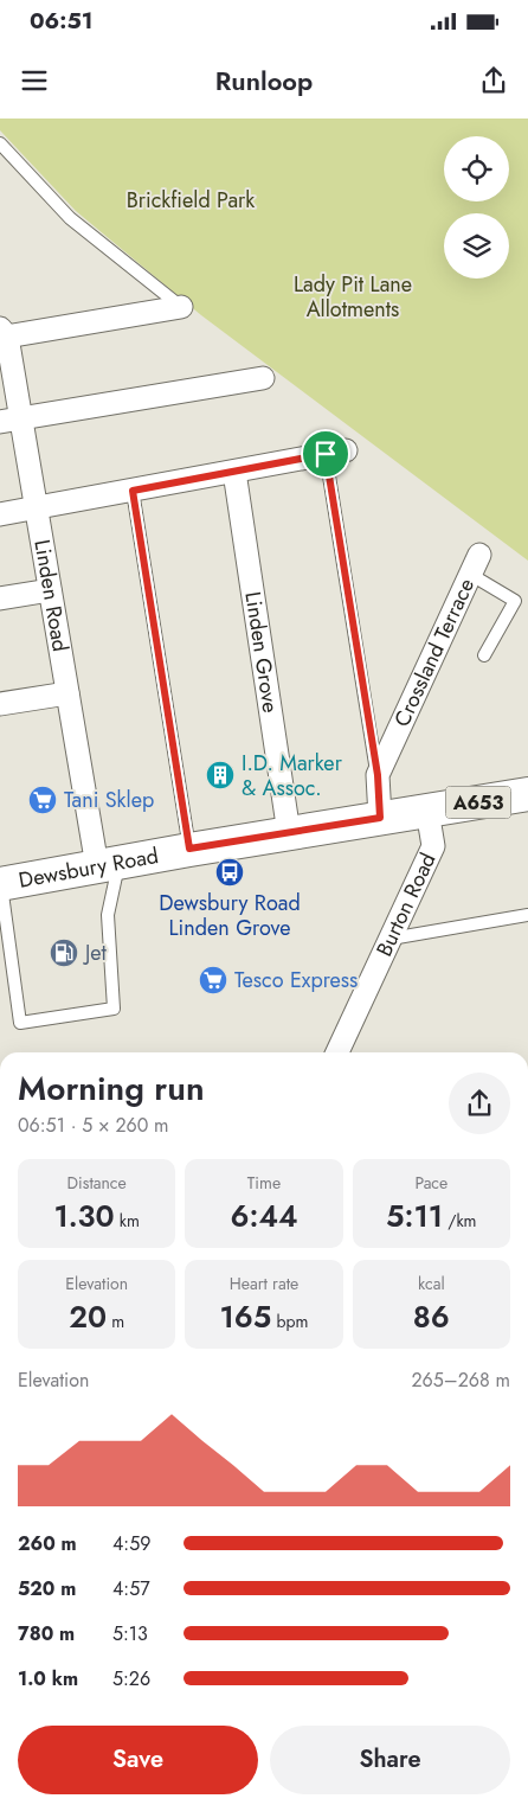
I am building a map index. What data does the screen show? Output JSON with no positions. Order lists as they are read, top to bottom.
{
  "streets": {
    "main road": ["A653", "Dewsbury Road"],
    "street": [
      "Linden Road",
      "Linden Grove",
      "Crossland Terrace",
      "Burton Road"
    ]
  },
  "crossings": [
    ["Linden Road", "Dewsbury Road"],
    ["Linden Grove", "Dewsbury Road"],
    ["Crossland Terrace", "Dewsbury Road"],
    ["Dewsbury Road", "Burton Road"]
  ],
  "parks": ["Brickfield Park", "Lady Pit Lane Allotments"],
  "places": {
    "building": ["I.D. Marker & Assoc."],
    "supermarket": ["Tani Sklep", "Tesco Express"],
    "bus stop": ["Dewsbury Road Linden Grove"],
    "fuel station": ["Jet"]
  },
  "page": {
    "status": "06:51",
    "header": "Runloop",
    "heading": ["Morning run", "06:51 · 5 × 260 m"],
    "stats": [
      ["Distance", "1.30 km"],
      ["Time", "6:44"],
      ["Pace", "5:11 /km"],
      ["Elevation", "20 m"],
      ["Heart rate", "165 bpm"],
      ["kcal", "86"]
    ],
    "chart": ["Elevation", "265–268 m"],
    "list": [
      {
        "name": "260 m",
        "note": "4:59"
      },
      {
        "name": "520 m",
        "note": "4:57"
      },
      {
        "name": "780 m",
        "note": "5:13"
      },
      {
        "name": "1.0 km",
        "note": "5:26"
      }
    ],
    "buttons": ["Save", "Share"]
  }
}
